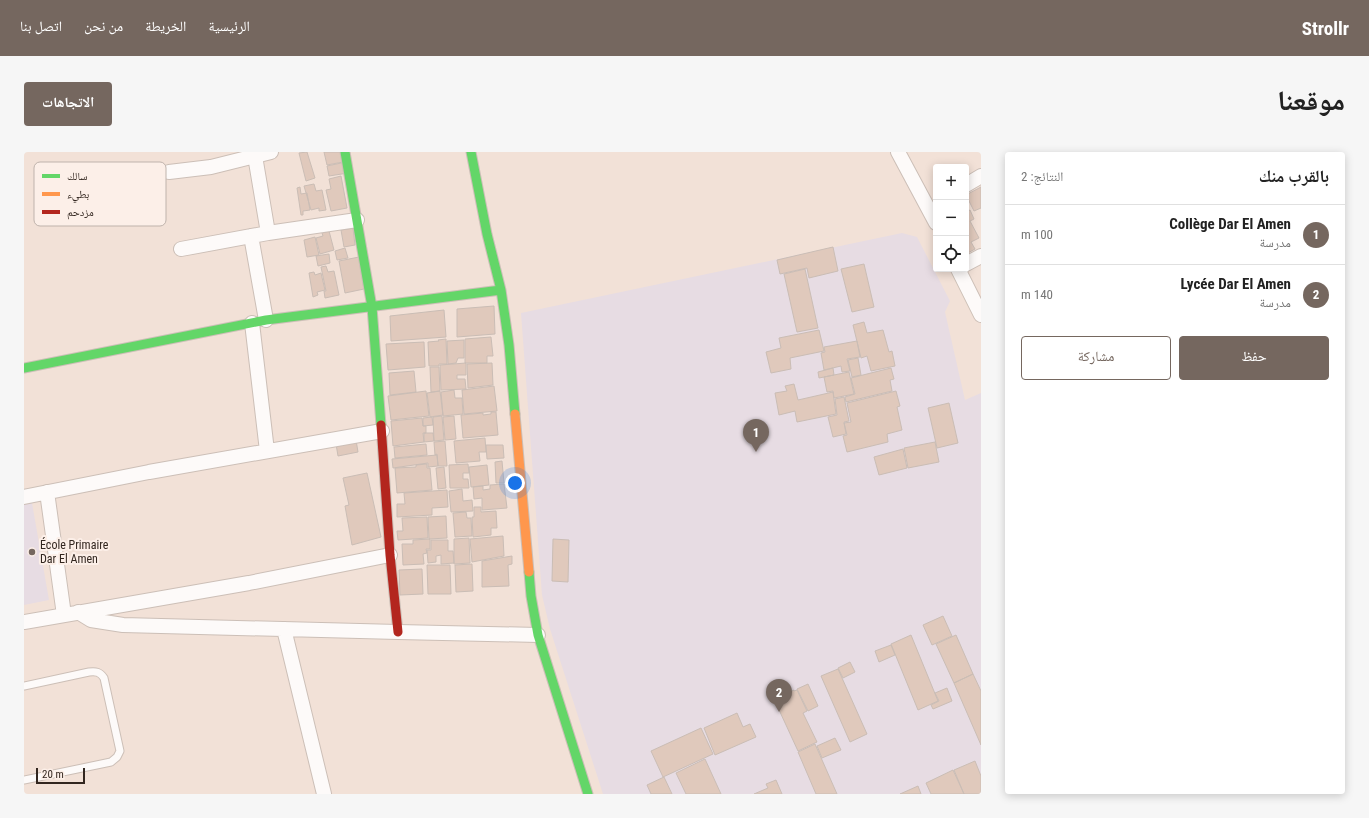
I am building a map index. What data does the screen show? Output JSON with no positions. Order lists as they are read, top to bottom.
{
  "places": ["École Primaire Dar El Amen"],
  "legend": ["سالك", "بطيء", "مزدحم"],
  "scale_bar": "20 m",
  "page": {
    "header": "Strollr",
    "nav": [
      "الرئيسية",
      "الخريطة",
      "من نحن",
      "اتصل بنا"
    ],
    "title": "موقعنا",
    "buttons": [
      "الاتجاهات",
      ["حفظ", "مشاركة"]
    ],
    "heading": ["بالقرب منك", "النتائج: 2"],
    "map_buttons": ["+", "−"],
    "list": [
      {
        "mark": "1",
        "name": "Collège Dar El Amen",
        "note": "مدرسة",
        "value": "100 m"
      },
      {
        "mark": "2",
        "name": "Lycée Dar El Amen",
        "note": "مدرسة",
        "value": "140 m"
      }
    ],
    "pins": ["1", "2"],
    "scale": "20 m"
  }
}
